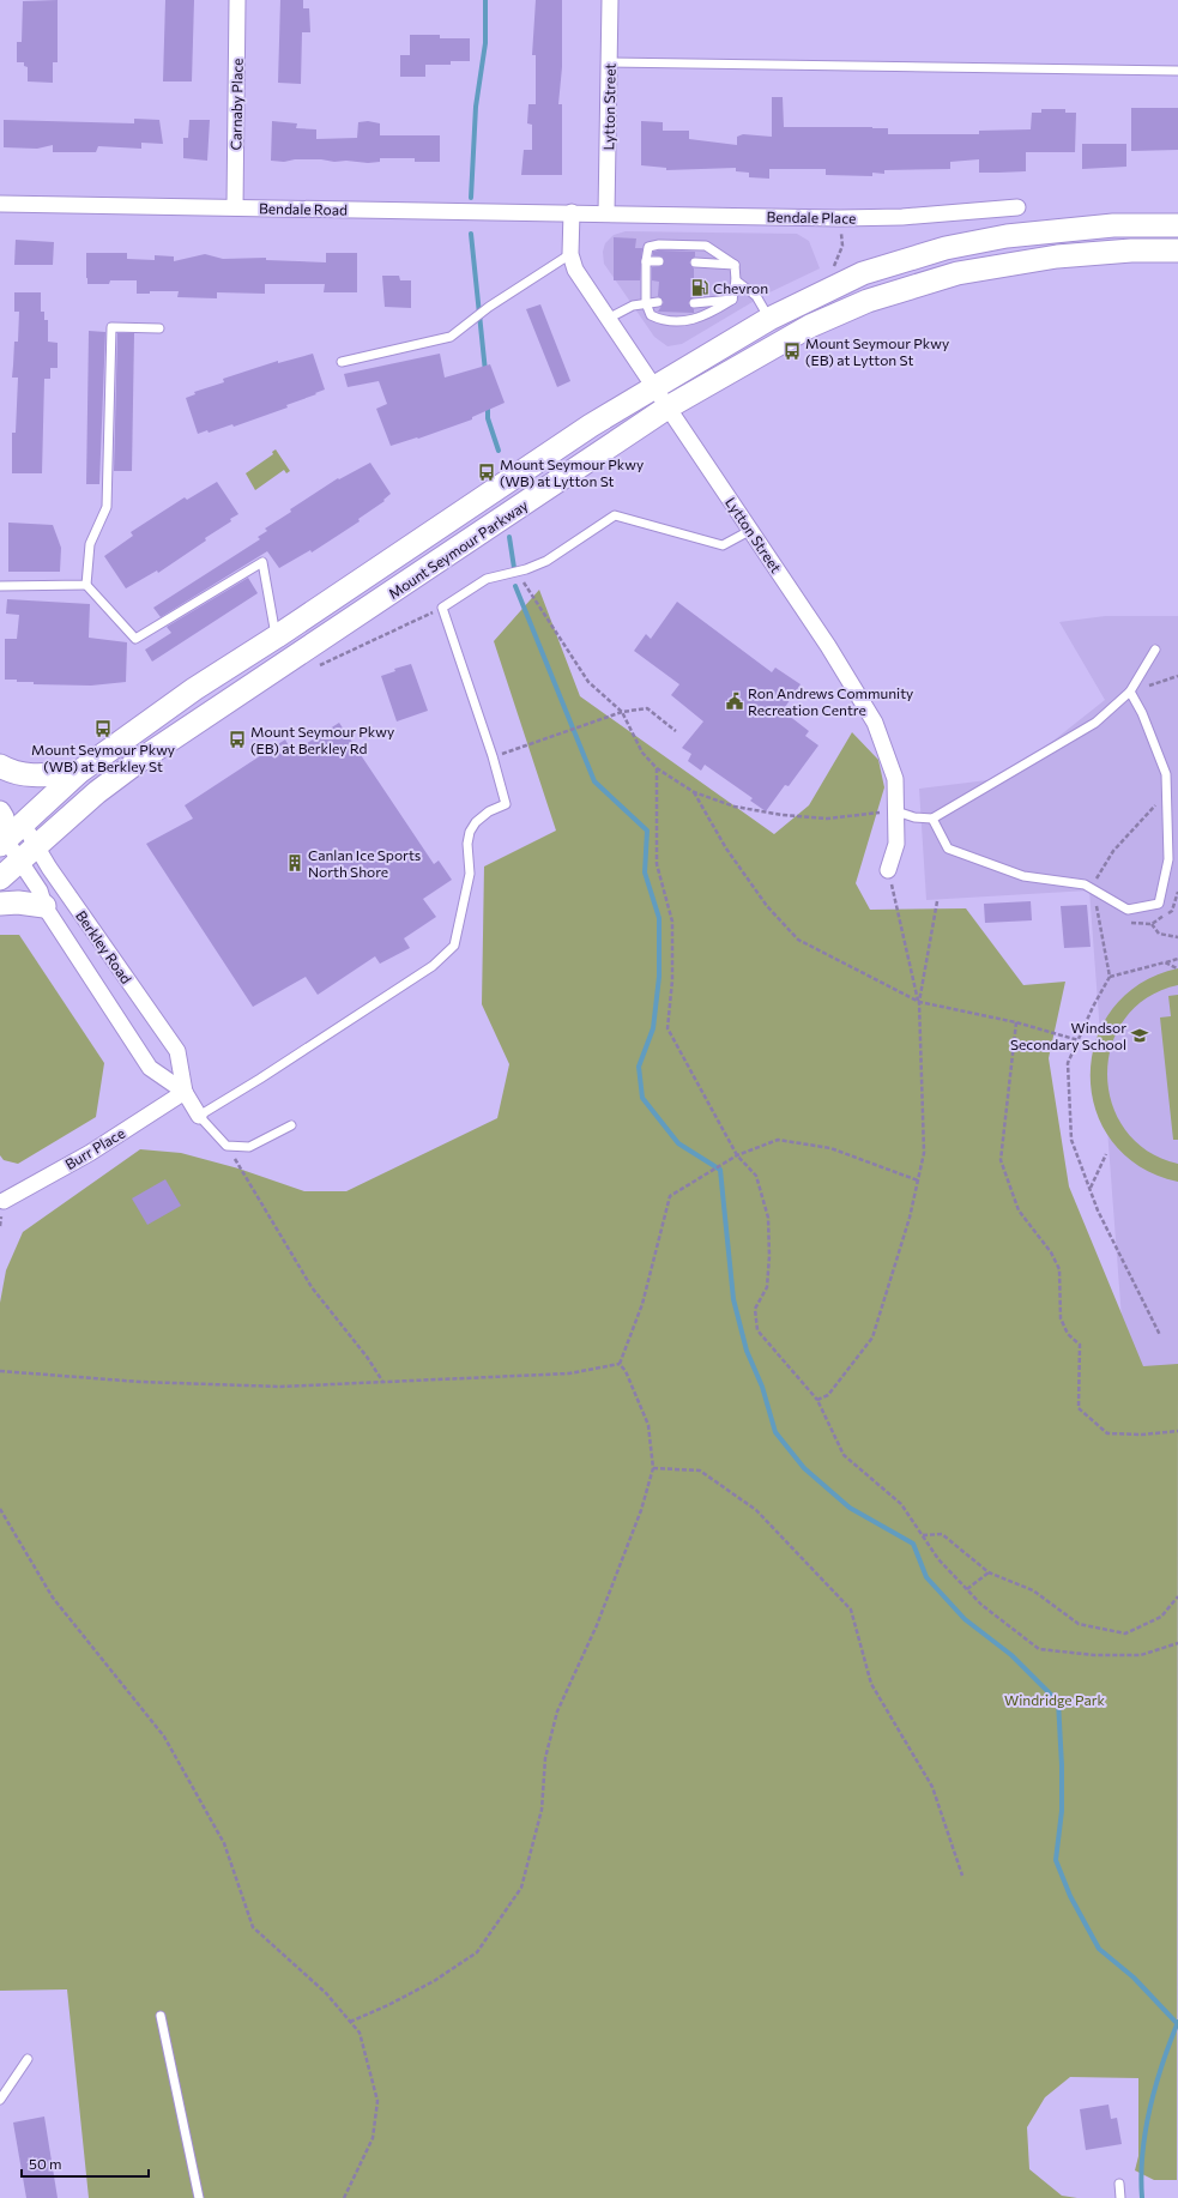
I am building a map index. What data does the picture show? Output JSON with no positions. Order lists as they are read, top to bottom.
{
  "streets": {
    "main road": ["Mount Seymour Parkway"],
    "street": [
      "Carnaby Place",
      "Lytton Street",
      "Bendale Road",
      "Bendale Place",
      "Berkley Road",
      "Burr Place"
    ]
  },
  "crossings": [
    ["Carnaby Place", "Bendale Road"],
    ["Lytton Street", "Bendale Road"],
    ["Lytton Street", "Bendale Place"],
    ["Lytton Street", "Mount Seymour Parkway"],
    ["Bendale Road", "Bendale Place"],
    ["Mount Seymour Parkway", "Berkley Road"],
    ["Berkley Road", "Burr Place"]
  ],
  "parks": ["Windridge Park"],
  "places": {
    "fuel station": ["Chevron"],
    "bus stop": [
      "Mount Seymour Pkwy (EB) at Lytton St",
      "Mount Seymour Pkwy (WB) at Lytton St",
      "Mount Seymour Pkwy (WB) at Berkley St",
      "Mount Seymour Pkwy (EB) at Berkley Rd"
    ],
    "public building": ["Ron Andrews Community Recreation Centre"],
    "building": ["Canlan Ice Sports North Shore"],
    "school or university": ["Windsor Secondary School"]
  },
  "scale_bar": "50 m"
}
